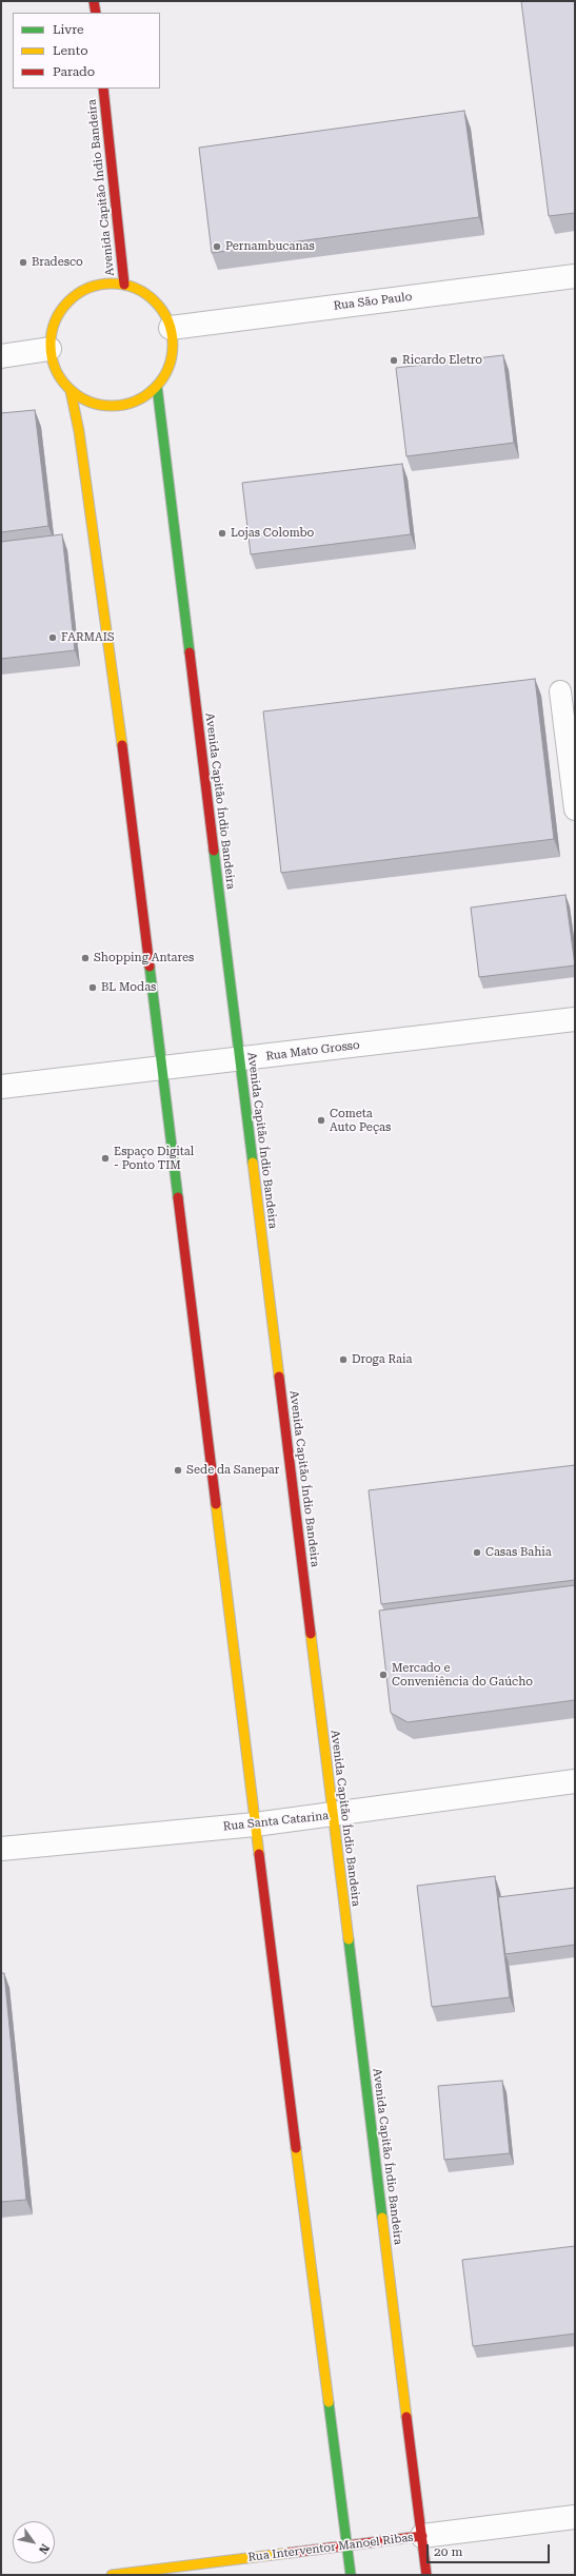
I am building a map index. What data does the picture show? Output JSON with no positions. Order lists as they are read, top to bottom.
{
  "streets": {
    "main road": ["Avenida Capitão Índio Bandeira", "Rua Interventor Manoel Ribas"],
    "street": ["Rua São Paulo", "Rua Mato Grosso", "Rua Santa Catarina"]
  },
  "crossings": [
    ["Avenida Capitão Índio Bandeira", "Rua São Paulo"],
    ["Avenida Capitão Índio Bandeira", "Rua Mato Grosso"],
    ["Avenida Capitão Índio Bandeira", "Rua Santa Catarina"],
    ["Avenida Capitão Índio Bandeira", "Rua Interventor Manoel Ribas"]
  ],
  "places": [
    "Pernambucanas",
    "Bradesco",
    "Ricardo Eletro",
    "Lojas Colombo",
    "FARMAIS",
    "Shopping Antares",
    "BL Modas",
    "Cometa Auto Peças",
    "Espaço Digital - Ponto TIM",
    "Droga Raia",
    "Sede da Sanepar",
    "Casas Bahia",
    "Mercado e Conveniência do Gaúcho"
  ],
  "legend": ["Livre", "Lento", "Parado"],
  "scale_bar": "20 m",
  "north": "bottom right"
}
